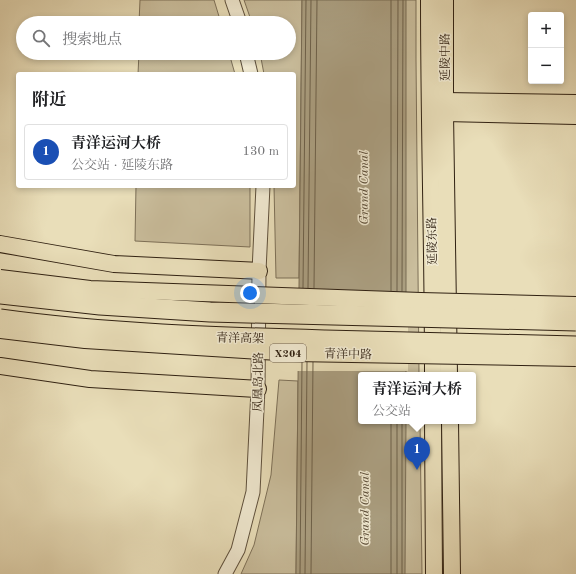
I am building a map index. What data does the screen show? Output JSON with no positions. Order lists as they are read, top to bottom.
{
  "streets": {
    "highway": ["青洋高架"],
    "main road": [
      "延陵中路",
      "延陵东路",
      "X204",
      "青洋中路"
    ],
    "street": ["凤凰岛北路"]
  },
  "crossings": [
    ["延陵中路", "延陵东路"]
  ],
  "water": ["Grand Canal"],
  "page": {
    "map_buttons": ["+", "−"],
    "search": "搜索地点",
    "heading": "附近",
    "list": [
      {
        "mark": "1",
        "name": "青洋运河大桥",
        "note": "公交站 · 延陵东路",
        "value": "130 m"
      }
    ],
    "popup": ["青洋运河大桥", "公交站"],
    "pins": "1"
  }
}
